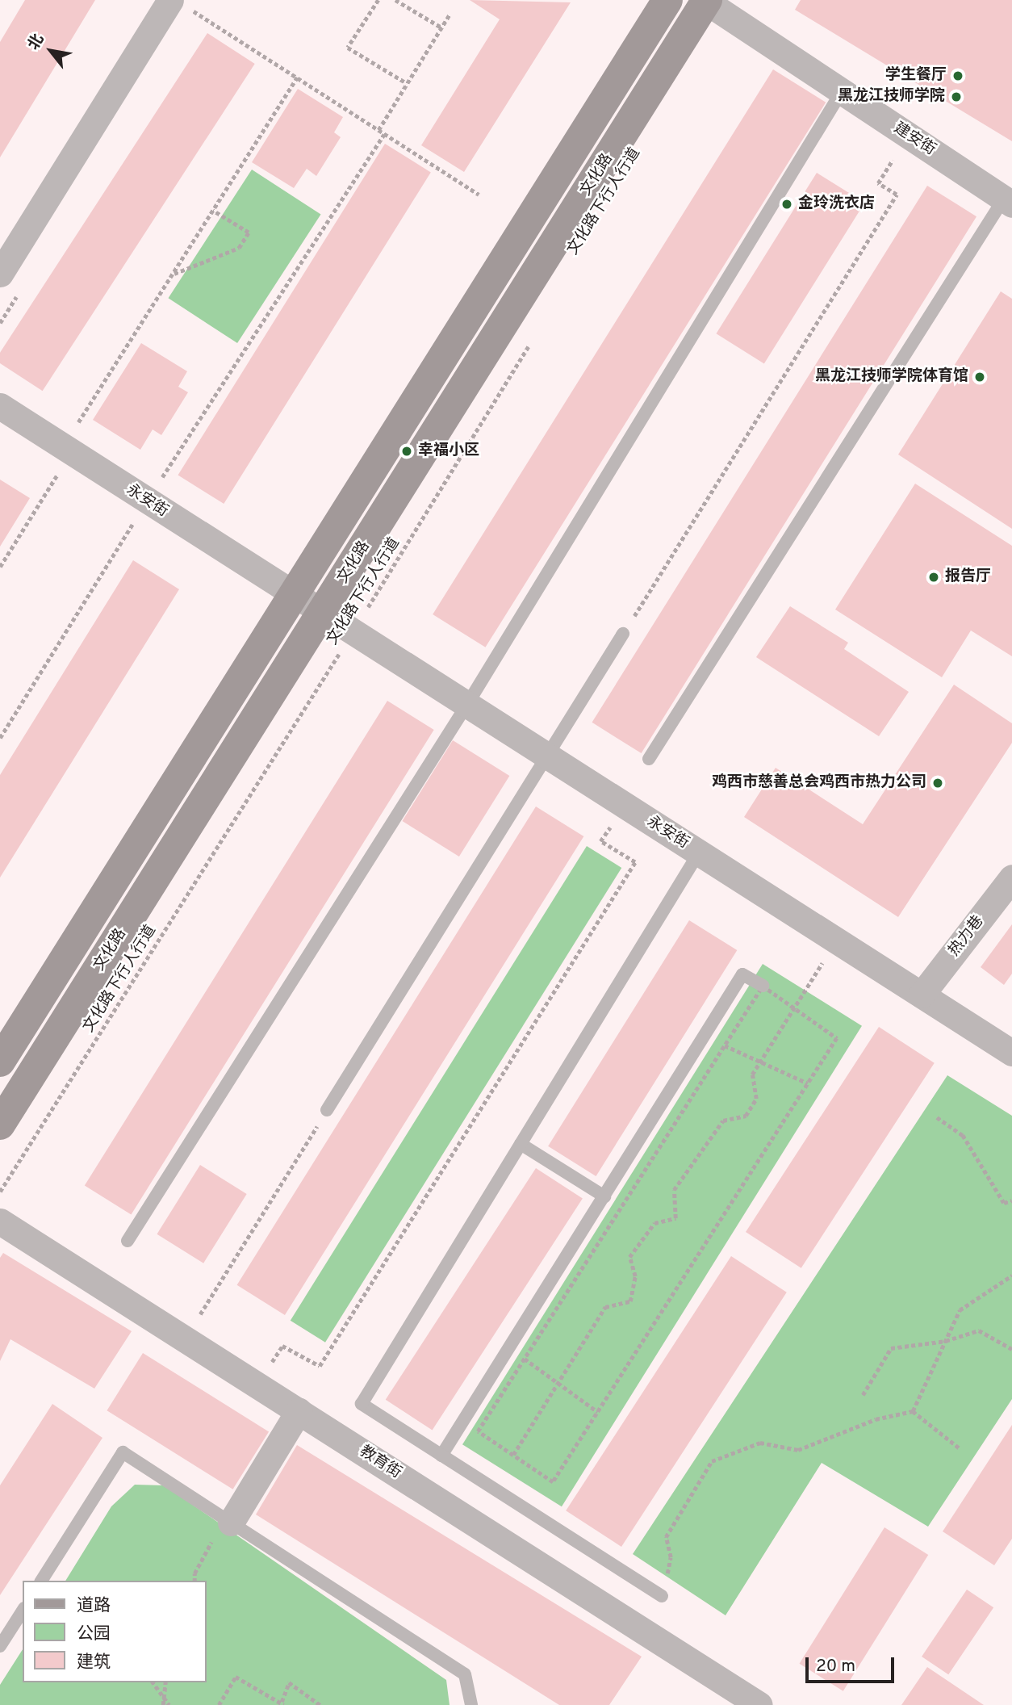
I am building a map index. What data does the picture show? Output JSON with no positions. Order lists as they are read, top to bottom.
{
  "streets": {
    "main road": ["文化路"],
    "street": [
      "建安街",
      "永安街",
      "热力巷",
      "教育街"
    ],
    "path": ["文化路下行人行道"]
  },
  "crossings": [
    ["建安街", "文化路"],
    ["文化路", "永安街"],
    ["文化路下行人行道", "永安街"],
    ["永安街", "热力巷"]
  ],
  "places": [
    "学生餐厅",
    "黑龙江技师学院",
    "金玲洗衣店",
    "黑龙江技师学院体育馆",
    "幸福小区",
    "报告厅",
    "鸡西市慈善总会鸡西市热力公司"
  ],
  "legend": ["道路", "公园", "建筑"],
  "scale_bar": "20 m",
  "north": "top left"
}
